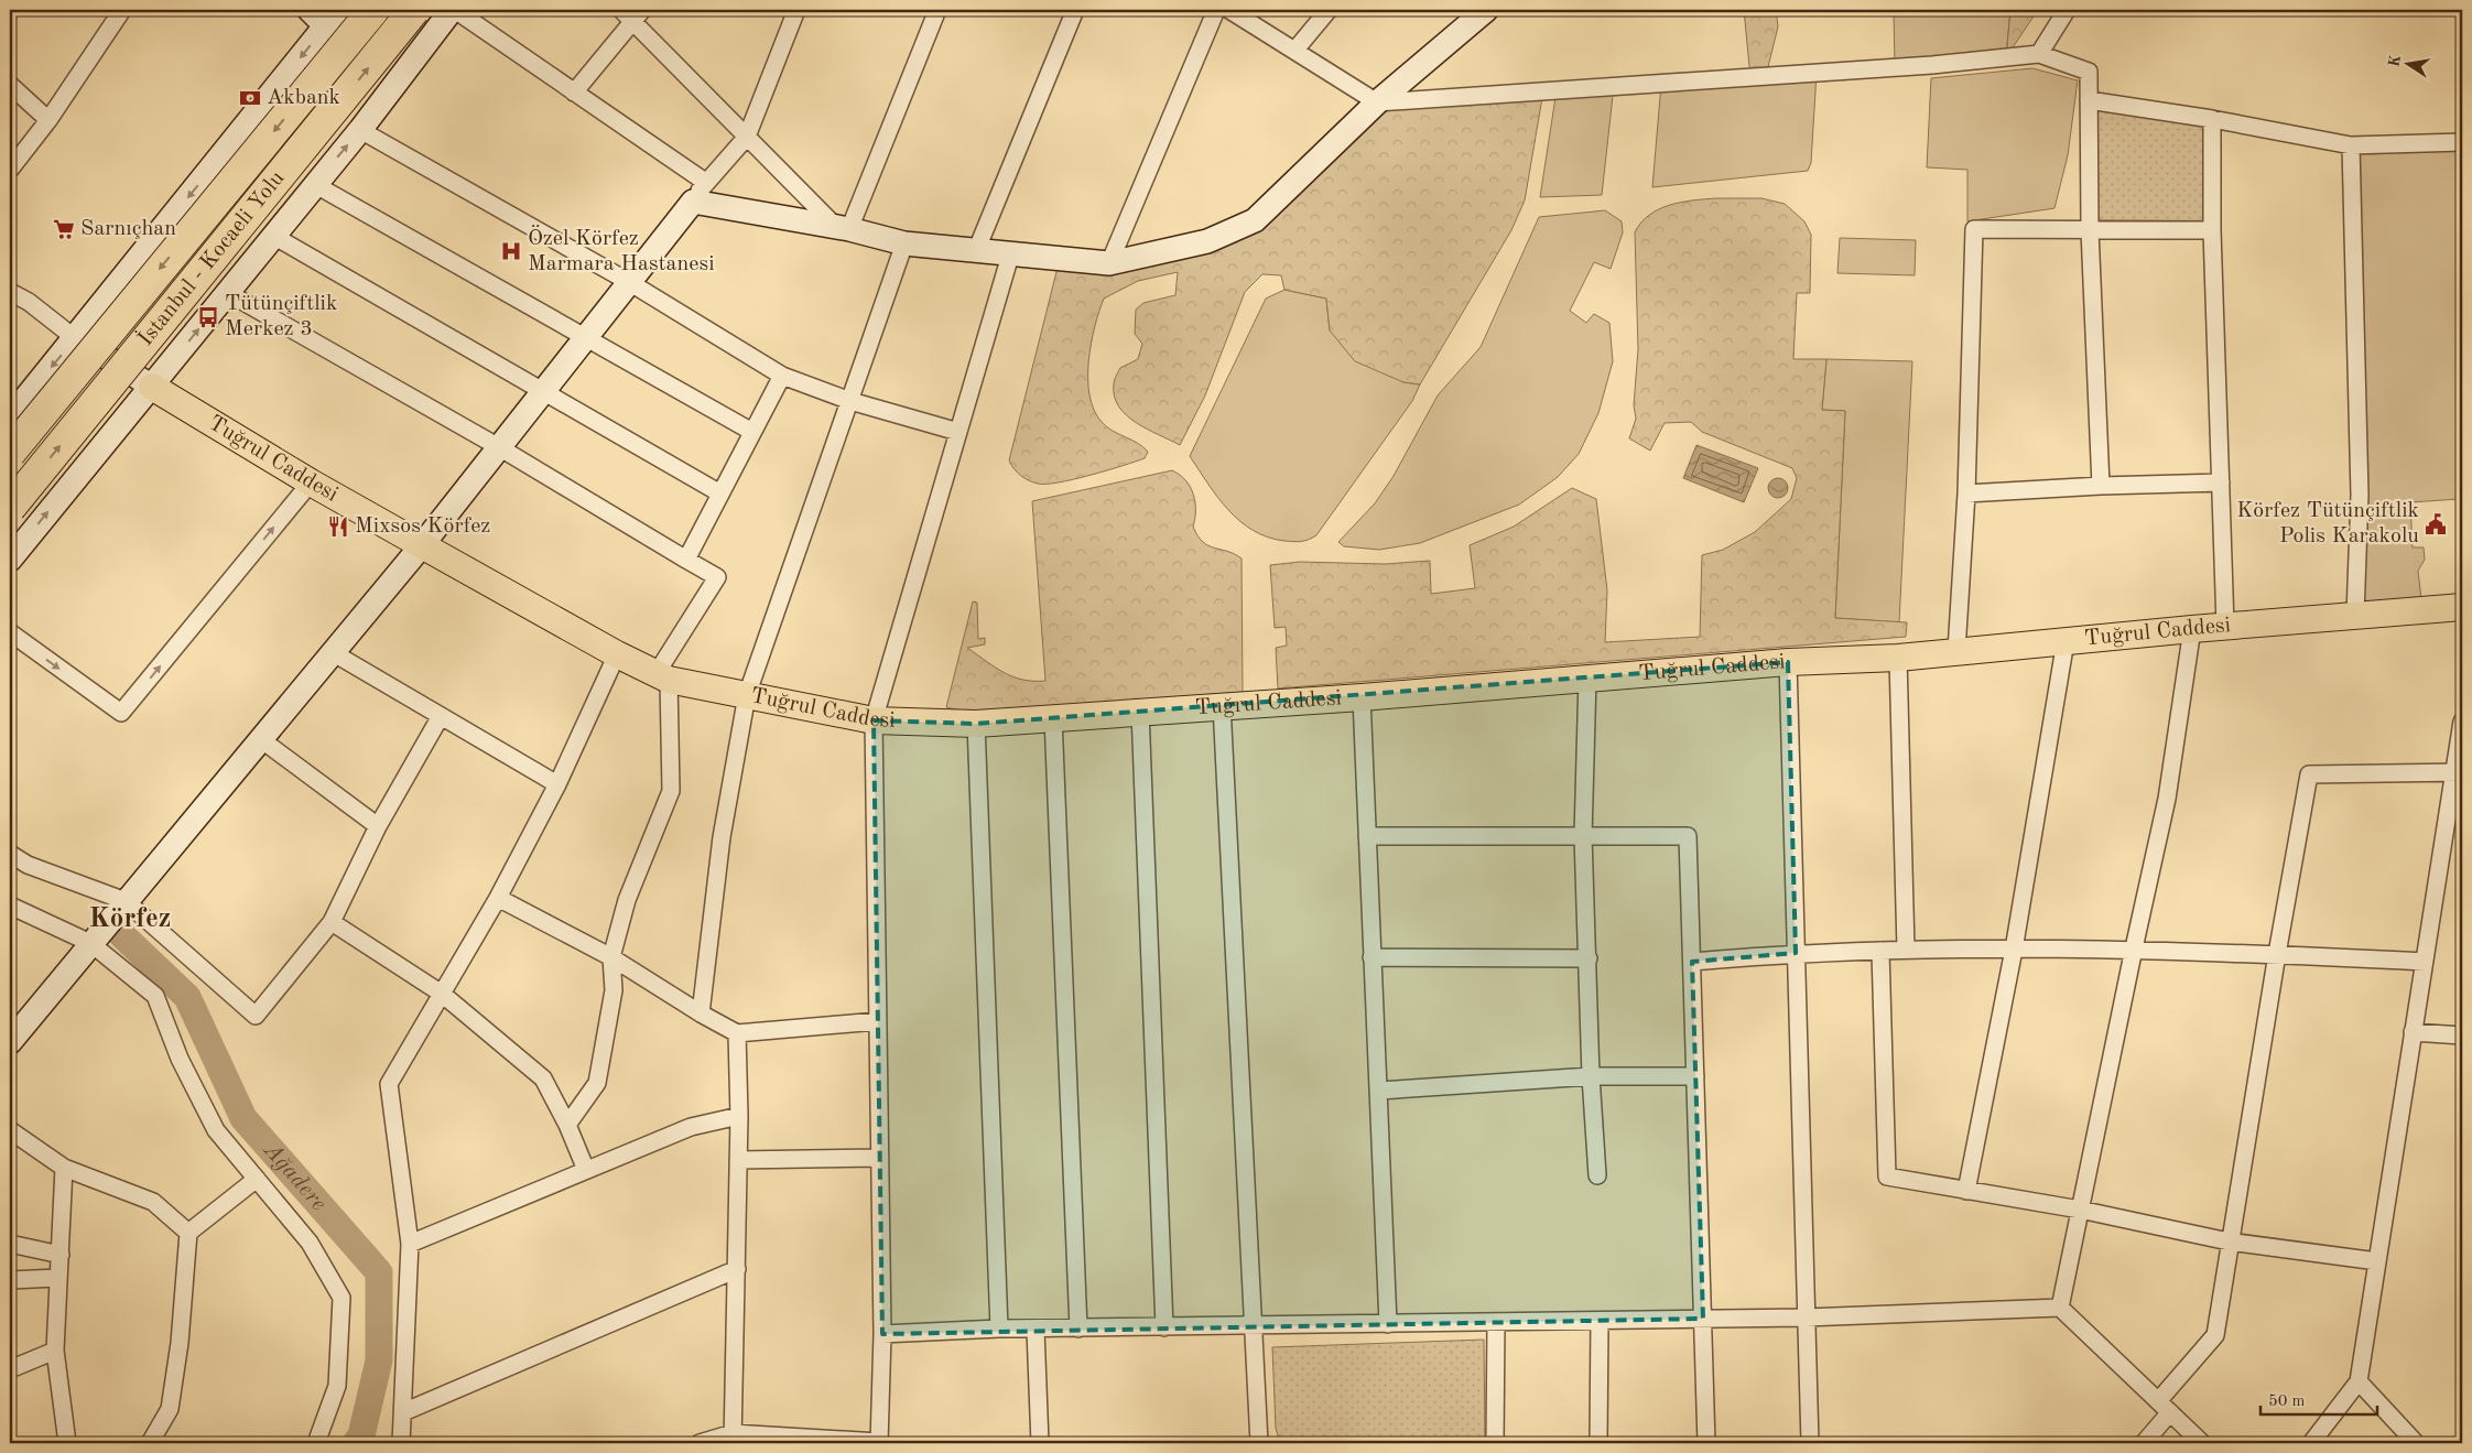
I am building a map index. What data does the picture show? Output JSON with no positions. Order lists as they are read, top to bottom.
{
  "streets": {
    "highway": ["İstanbul - Kocaeli Yolu"],
    "main road": ["Tuğrul Caddesi"]
  },
  "districts": ["Körfez"],
  "water": ["Ağadere"],
  "places": {
    "bank": ["Akbank"],
    "supermarket": ["Sarnıçhan"],
    "hospital": ["Özel Körfez Marmara Hastanesi"],
    "bus stop": ["Tütünçiftlik Merkez 3"],
    "public building": ["Körfez Tütünçiftlik Polis Karakolu"],
    "restaurant": ["Mixsos Körfez"]
  },
  "scale_bar": "50 m",
  "north": "left"
}
